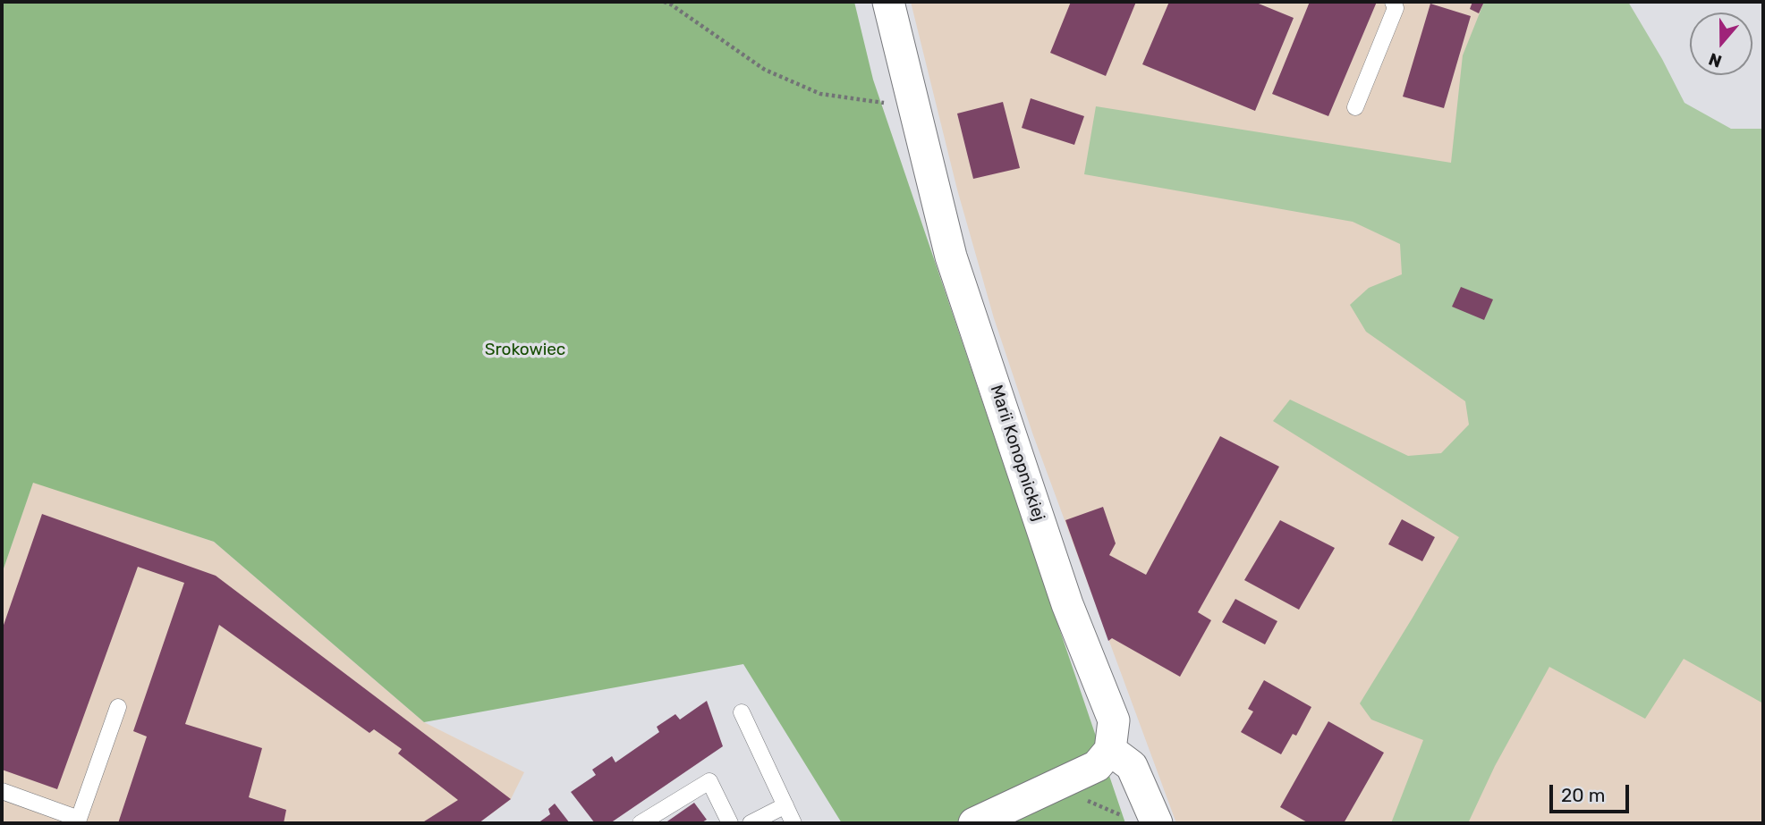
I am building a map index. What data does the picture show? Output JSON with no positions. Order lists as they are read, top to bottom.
{
  "streets": {
    "street": ["Marii Konopnickiej"]
  },
  "parks": ["Srokowiec"],
  "scale_bar": "20 m",
  "north": "bottom"
}
